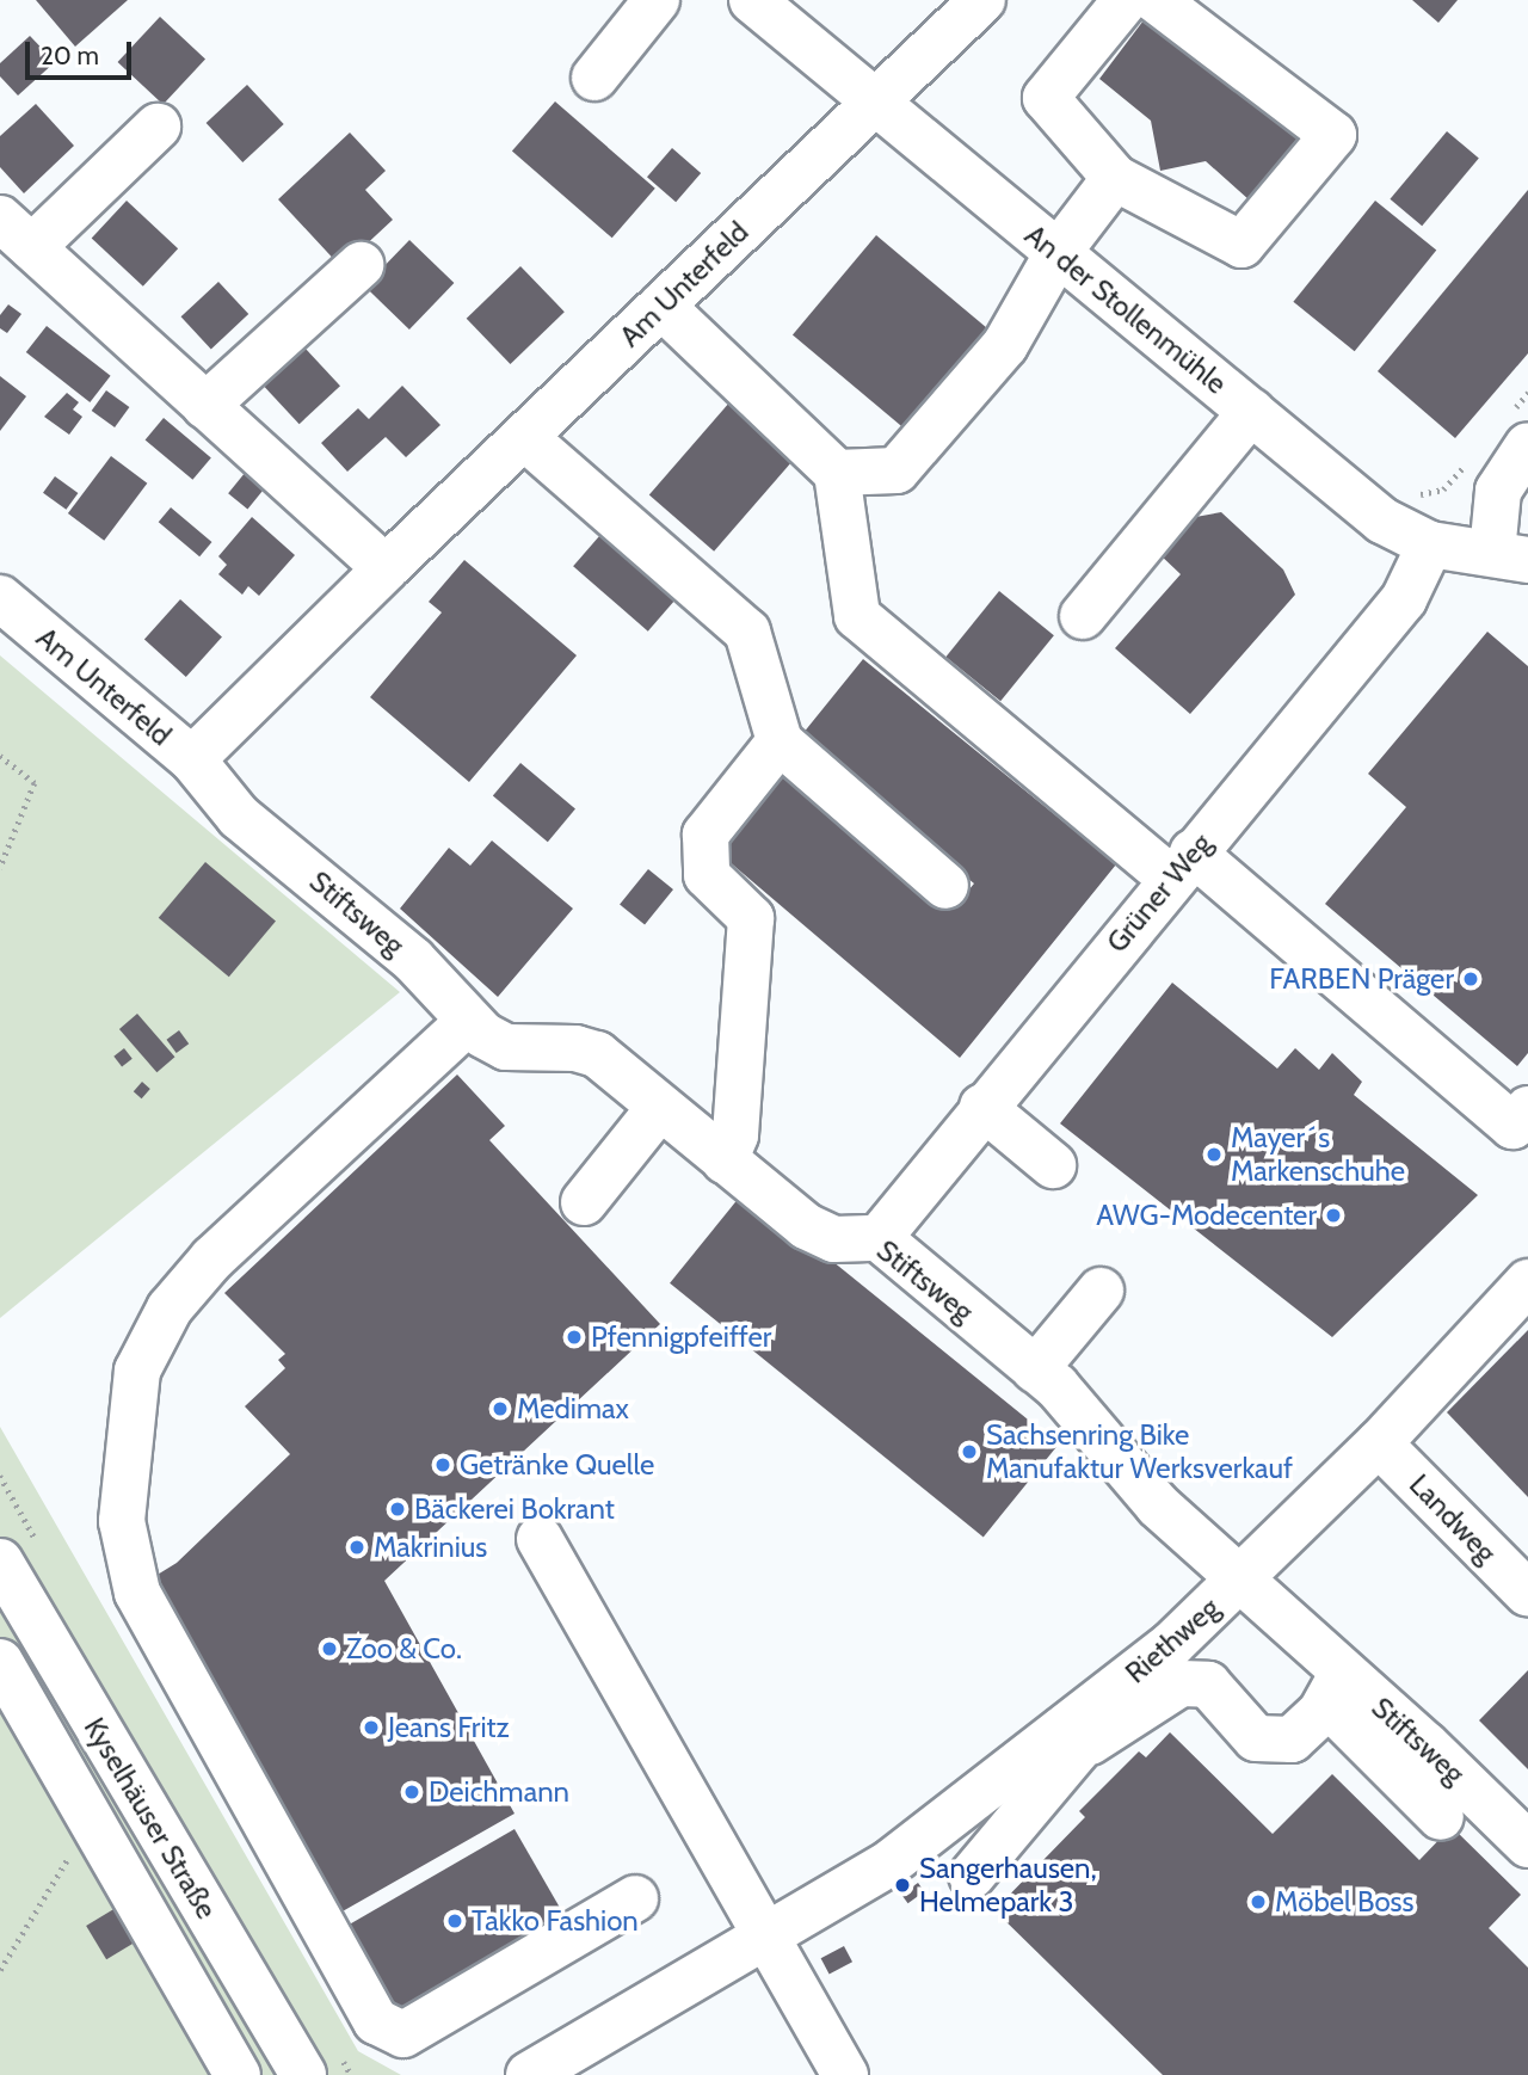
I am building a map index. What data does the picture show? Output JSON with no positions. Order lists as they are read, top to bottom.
{
  "streets": {
    "street": [
      "Am Unterfeld",
      "An der Stollenmühle",
      "Grüner Weg",
      "Stiftsweg",
      "Landweg",
      "Riethweg",
      "Kyselhäuser Straße"
    ]
  },
  "crossings": [
    ["Am Unterfeld", "An der Stollenmühle"],
    ["Am Unterfeld", "Stiftsweg"],
    ["An der Stollenmühle", "Grüner Weg"],
    ["Grüner Weg", "Stiftsweg"],
    ["Stiftsweg", "Riethweg"],
    ["Landweg", "Riethweg"]
  ],
  "places": [
    "FARBEN Präger",
    "Mayer´s Markenschuhe",
    "AWG-Modecenter",
    "Pfennigpfeiffer",
    "Medimax",
    "Sachsenring Bike Manufaktur Werksverkauf",
    "Getränke Quelle",
    "Bäckerei Bokrant",
    "Makrinius",
    "Zoo & Co.",
    "Jeans Fritz",
    "Deichmann",
    "Sangerhausen, Helmepark 3",
    "Möbel Boss",
    "Takko Fashion"
  ],
  "scale_bar": "20 m"
}
